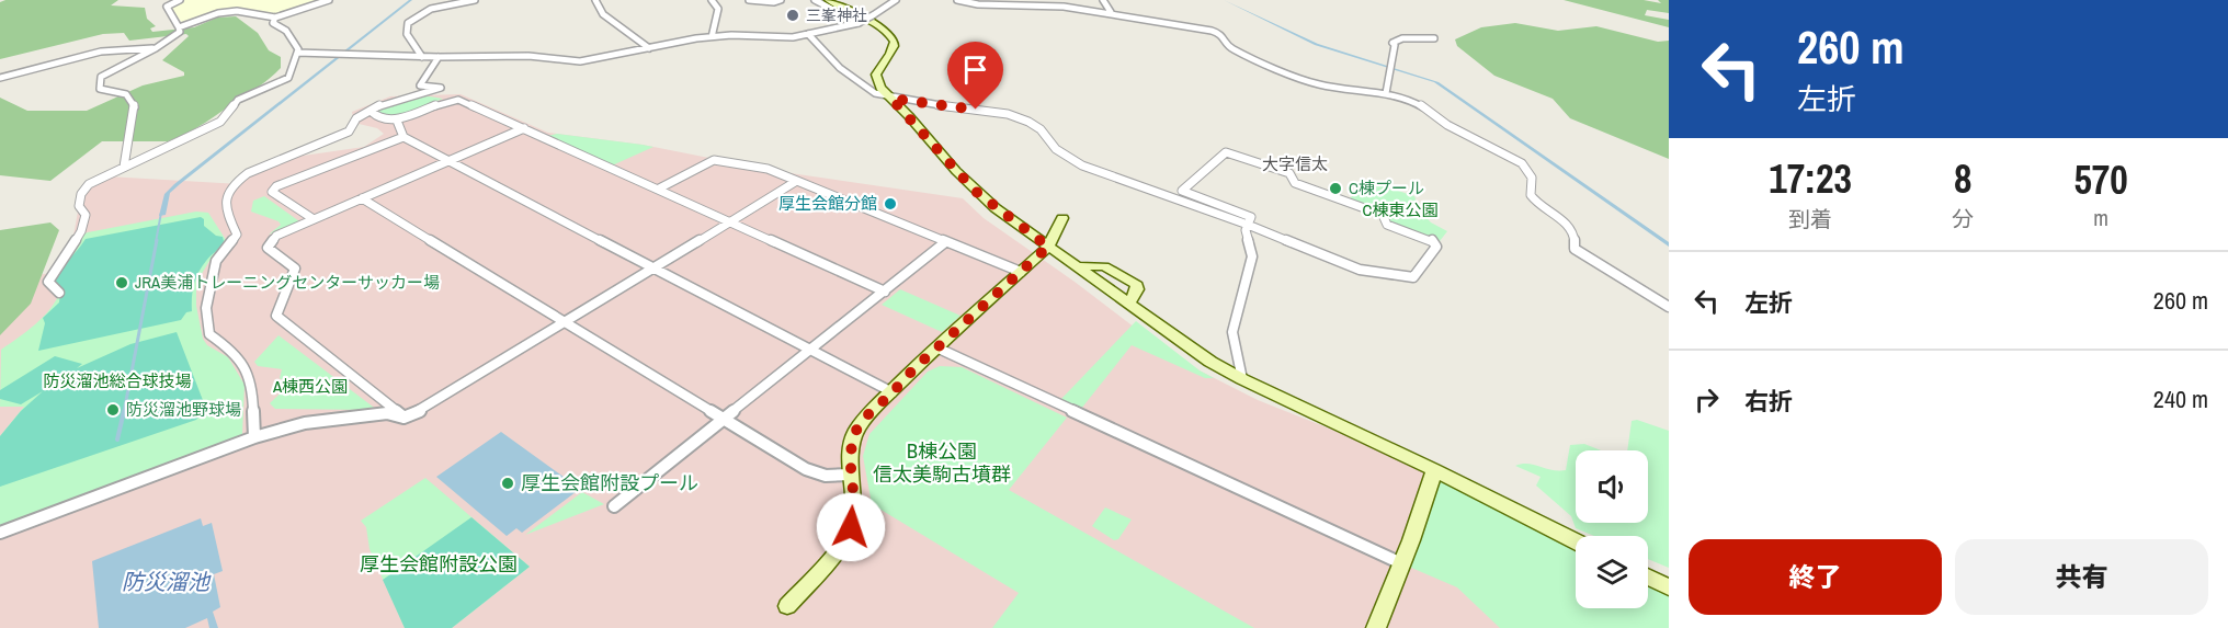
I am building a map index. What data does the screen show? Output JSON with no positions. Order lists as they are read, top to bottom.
{
  "districts": ["大字信太"],
  "water": ["防災溜池"],
  "parks": [
    "C棟東公園",
    "防災溜池総合球技場",
    "A棟西公園",
    "B棟公園 信太美駒古墳群",
    "厚生会館附設公園"
  ],
  "places": [
    "三峯神社",
    "C棟プール",
    "厚生会館分館",
    "JRA美浦トレーニングセンターサッカー場",
    "防災溜池野球場",
    "厚生会館附設プール"
  ],
  "page": {
    "turn": ["260 m", "左折"],
    "eta": [
      "17:23",
      "到着",
      "8",
      "分",
      "570",
      "m"
    ],
    "list": [
      {
        "name": "左折",
        "value": "260 m"
      },
      {
        "name": "右折",
        "value": "240 m"
      }
    ],
    "buttons": ["終了", "共有"]
  }
}
